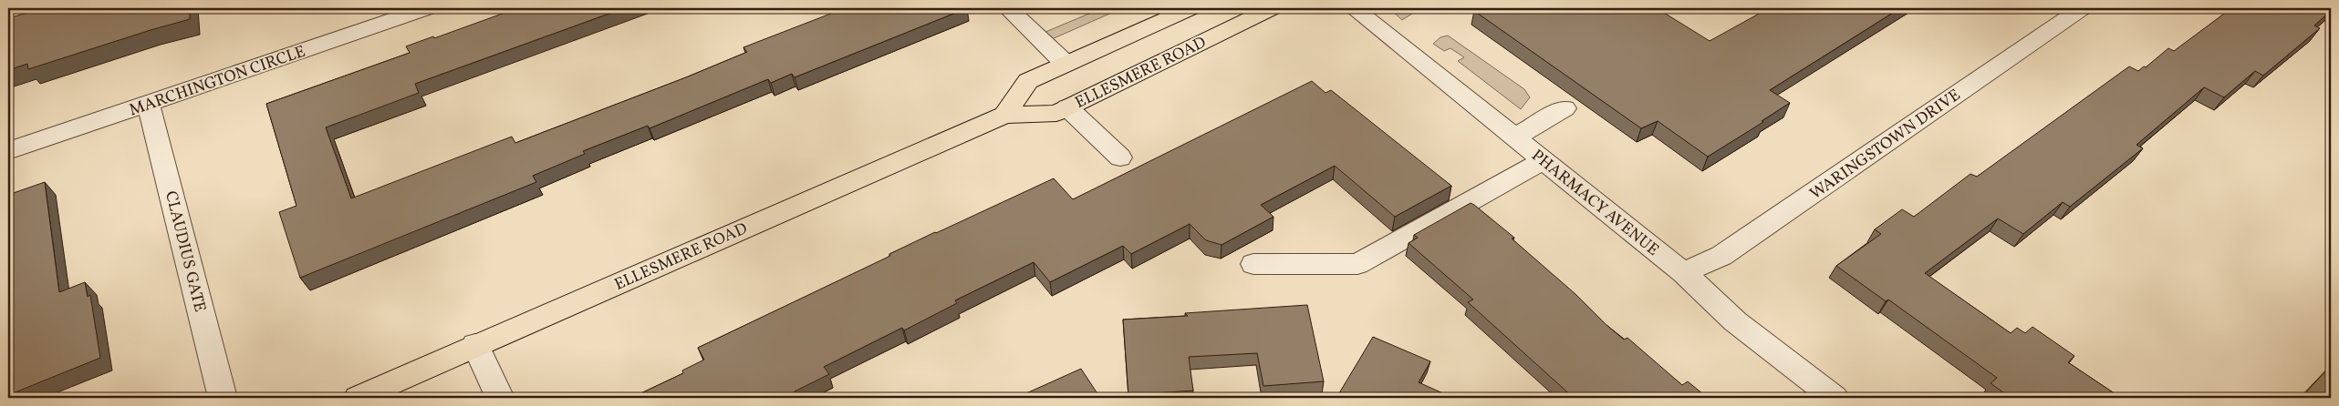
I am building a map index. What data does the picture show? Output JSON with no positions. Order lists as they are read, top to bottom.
{
  "streets": {
    "main road": ["ELLESMERE ROAD"],
    "street": [
      "MARCHINGTON CIRCLE",
      "WARINGSTOWN DRIVE",
      "PHARMACY AVENUE",
      "CLAUDIUS GATE"
    ]
  },
  "crossings": [
    ["MARCHINGTON CIRCLE", "CLAUDIUS GATE"],
    ["WARINGSTOWN DRIVE", "PHARMACY AVENUE"]
  ]
}
